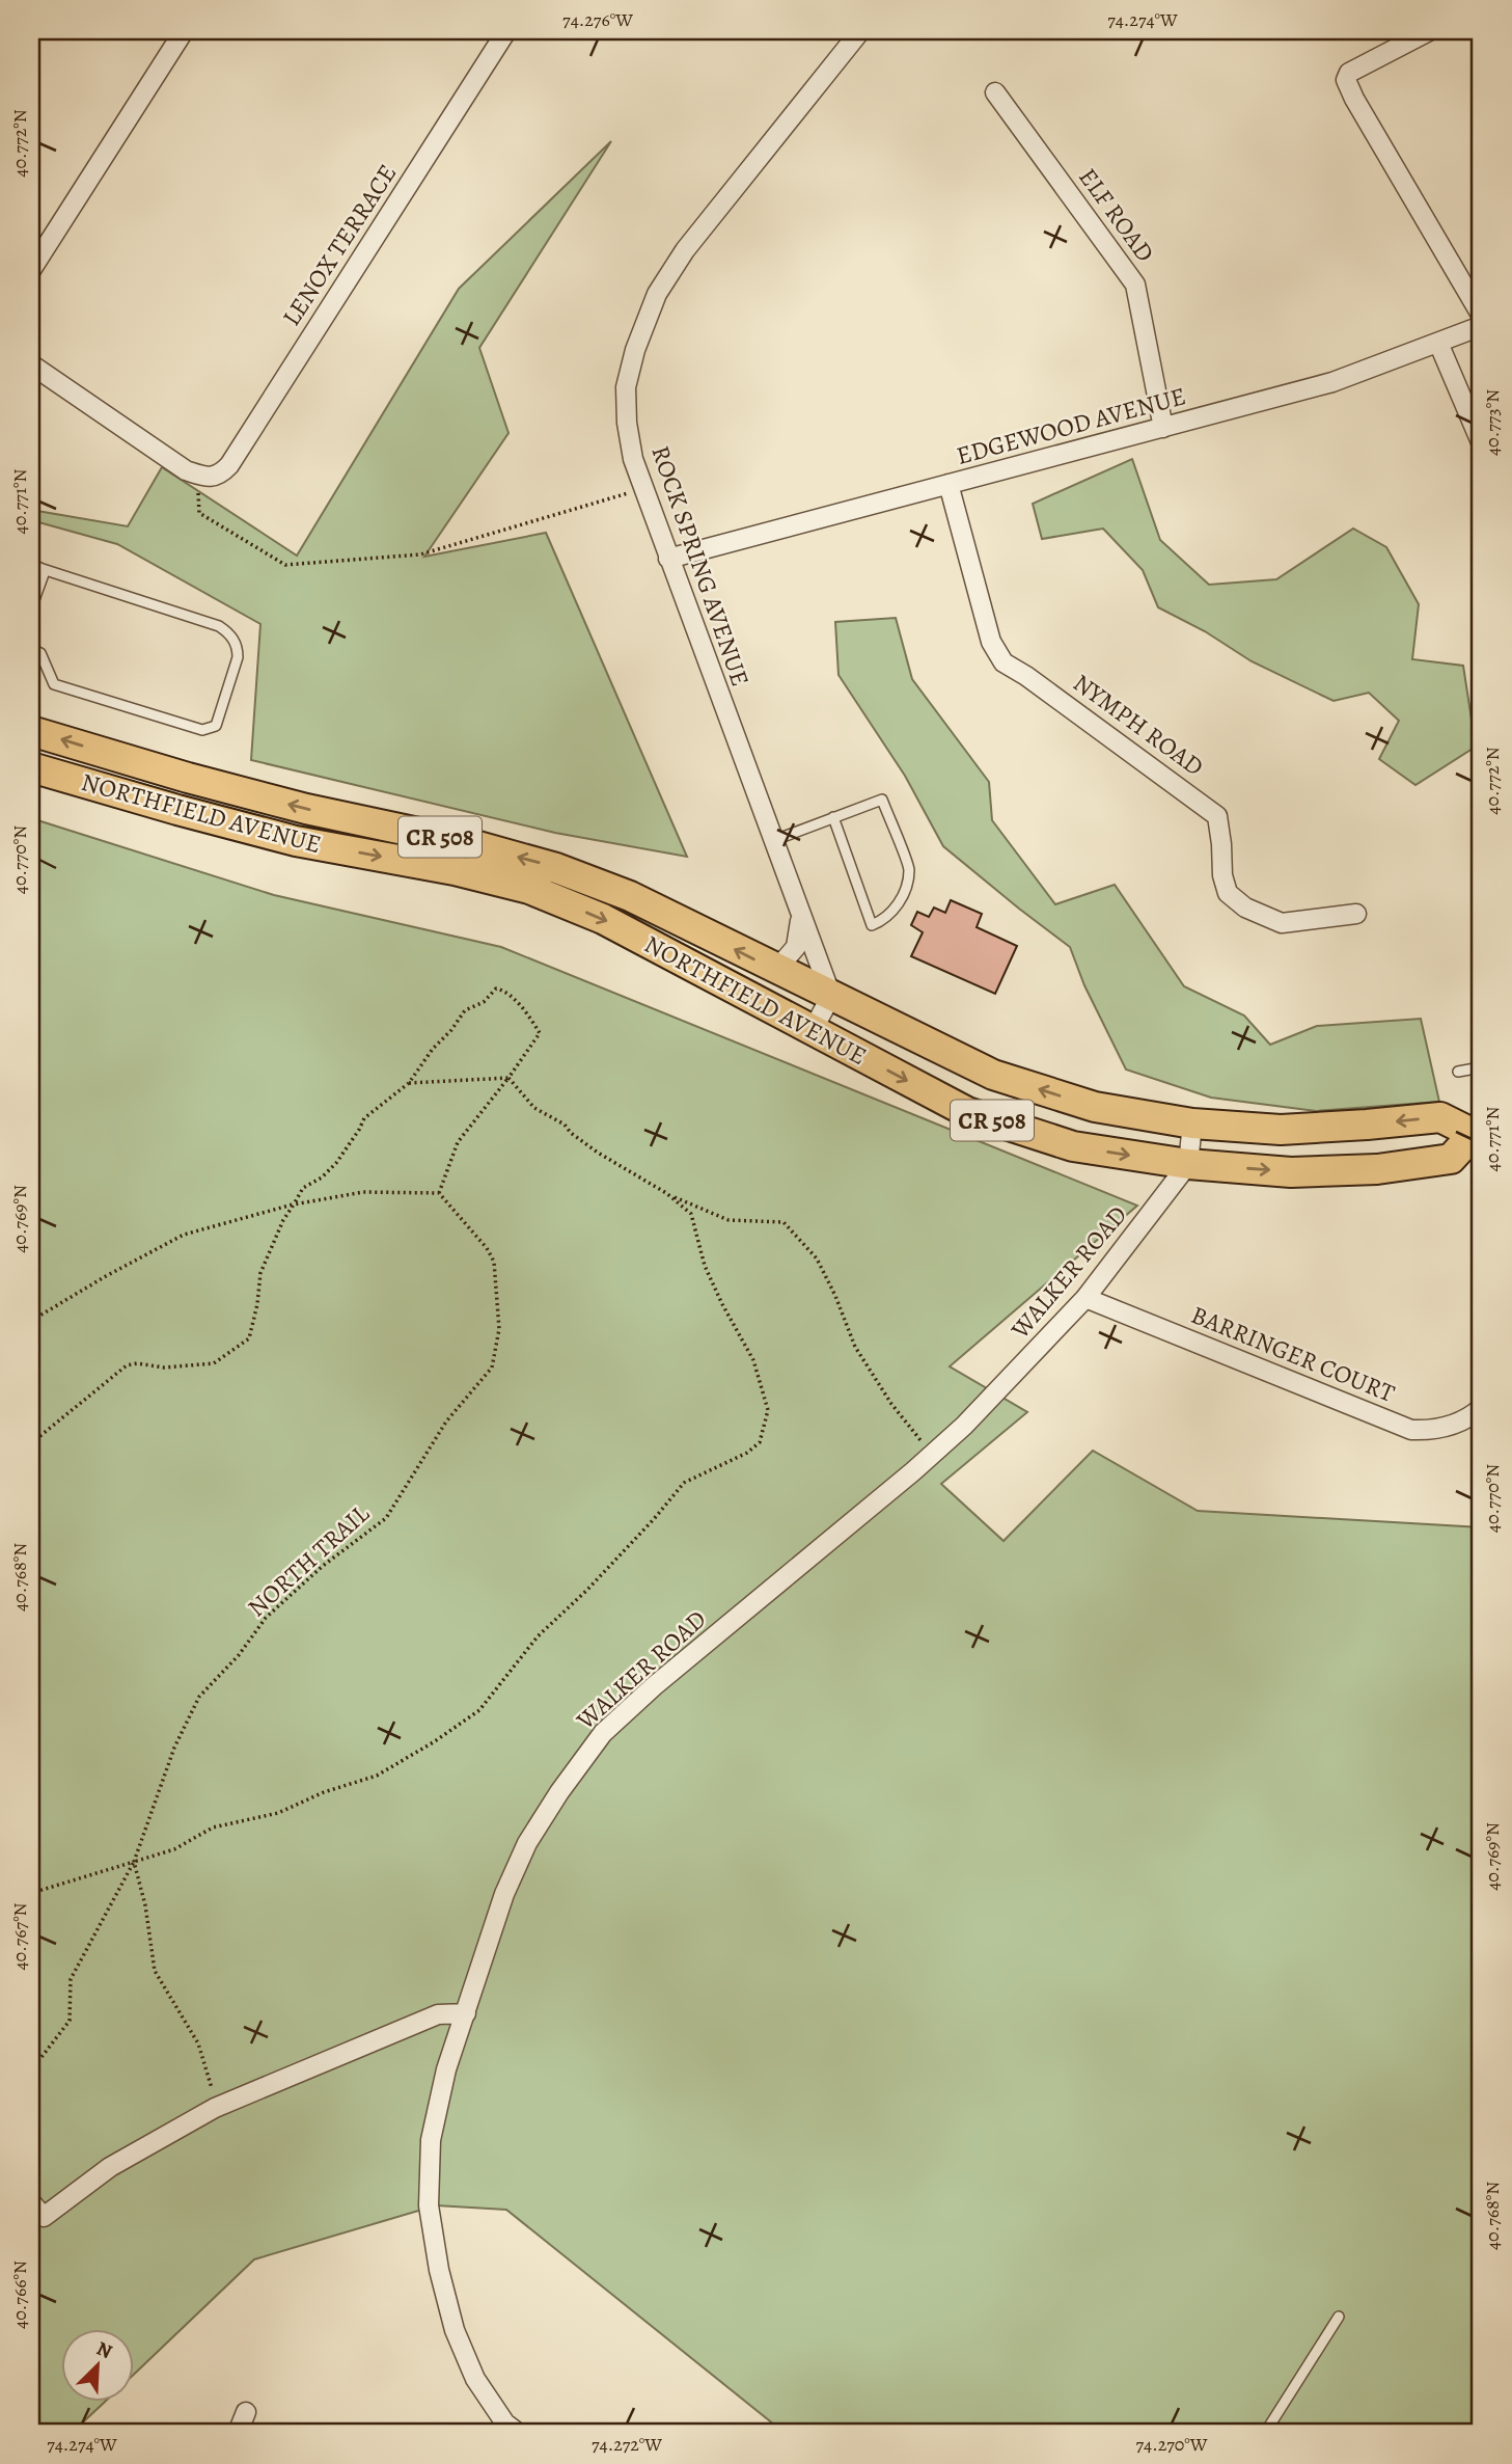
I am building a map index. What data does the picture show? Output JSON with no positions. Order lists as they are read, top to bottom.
{
  "streets": {
    "main road": ["NORTHFIELD AVENUE", "CR 508"],
    "street": [
      "ELF ROAD",
      "LENOX TERRACE",
      "EDGEWOOD AVENUE",
      "ROCK SPRING AVENUE",
      "NYMPH ROAD",
      "WALKER ROAD",
      "BARRINGER COURT"
    ],
    "path": ["NORTH TRAIL"]
  },
  "crossings": [
    ["ELF ROAD", "EDGEWOOD AVENUE"],
    ["EDGEWOOD AVENUE", "ROCK SPRING AVENUE"],
    ["EDGEWOOD AVENUE", "NYMPH ROAD"],
    ["ROCK SPRING AVENUE", "NORTHFIELD AVENUE"],
    ["NORTHFIELD AVENUE", "WALKER ROAD"],
    ["WALKER ROAD", "BARRINGER COURT"]
  ],
  "north": "top right",
  "coordinates": [
    "74.276°W",
    "74.274°W",
    "40.772°N",
    "40.773°N",
    "40.771°N",
    "40.770°N",
    "40.769°N",
    "40.768°N",
    "40.767°N",
    "40.766°N",
    "74.272°W",
    "74.270°W"
  ]
}
